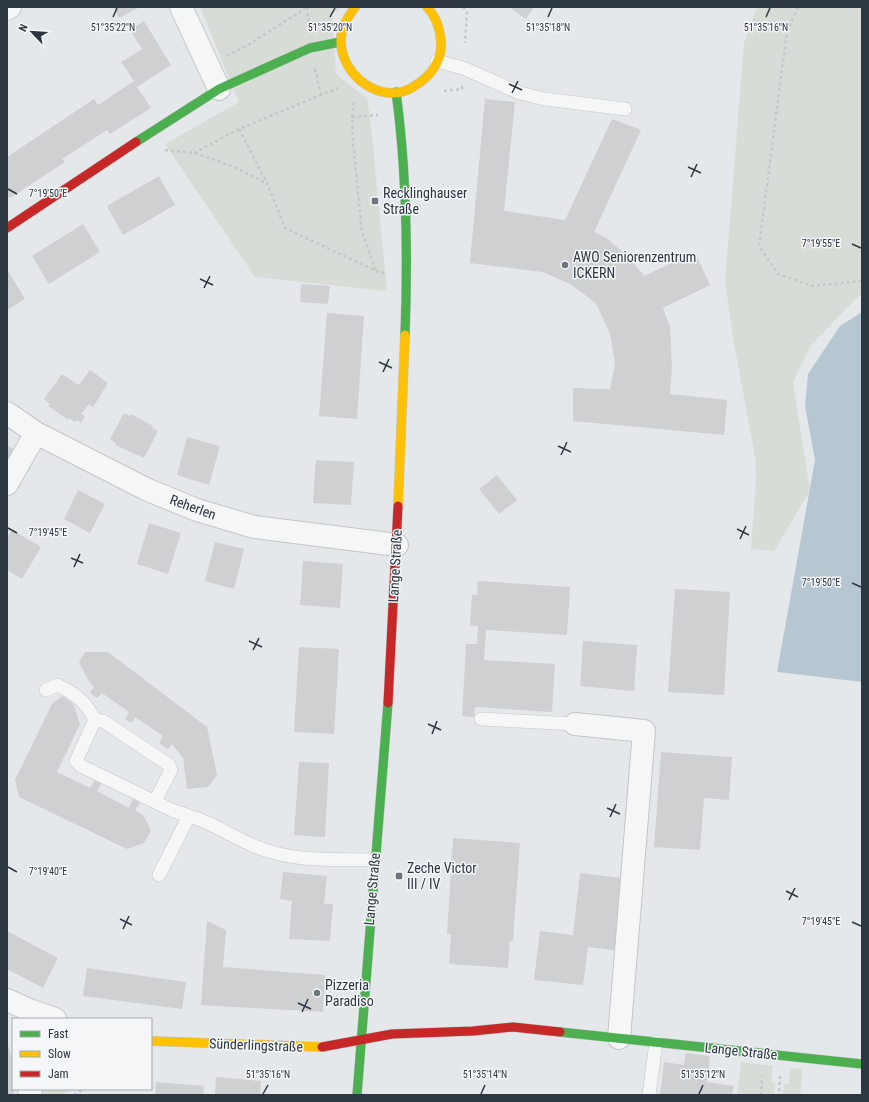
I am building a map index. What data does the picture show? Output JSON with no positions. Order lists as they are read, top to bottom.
{
  "streets": {
    "main road": ["Lange Straße", "Sünderlingstraße"],
    "street": ["Reherlen"]
  },
  "crossings": [
    ["Reherlen", "Lange Straße"],
    ["Lange Straße", "Sünderlingstraße"]
  ],
  "places": {
    "transit": ["Recklinghauser Straße", "Zeche Victor III / IV"],
    "other": ["AWO Seniorenzentrum ICKERN", "Pizzeria Paradiso"]
  },
  "legend": ["Fast", "Slow", "Jam"],
  "north": "top left",
  "coordinates": [
    "51°35'22\"N",
    "51°35'20\"N",
    "51°35'18\"N",
    "51°35'16\"N",
    "7°19'50\"E",
    "7°19'55\"E",
    "7°19'45\"E",
    "7°19'40\"E",
    "51°35'14\"N",
    "51°35'12\"N"
  ]
}
